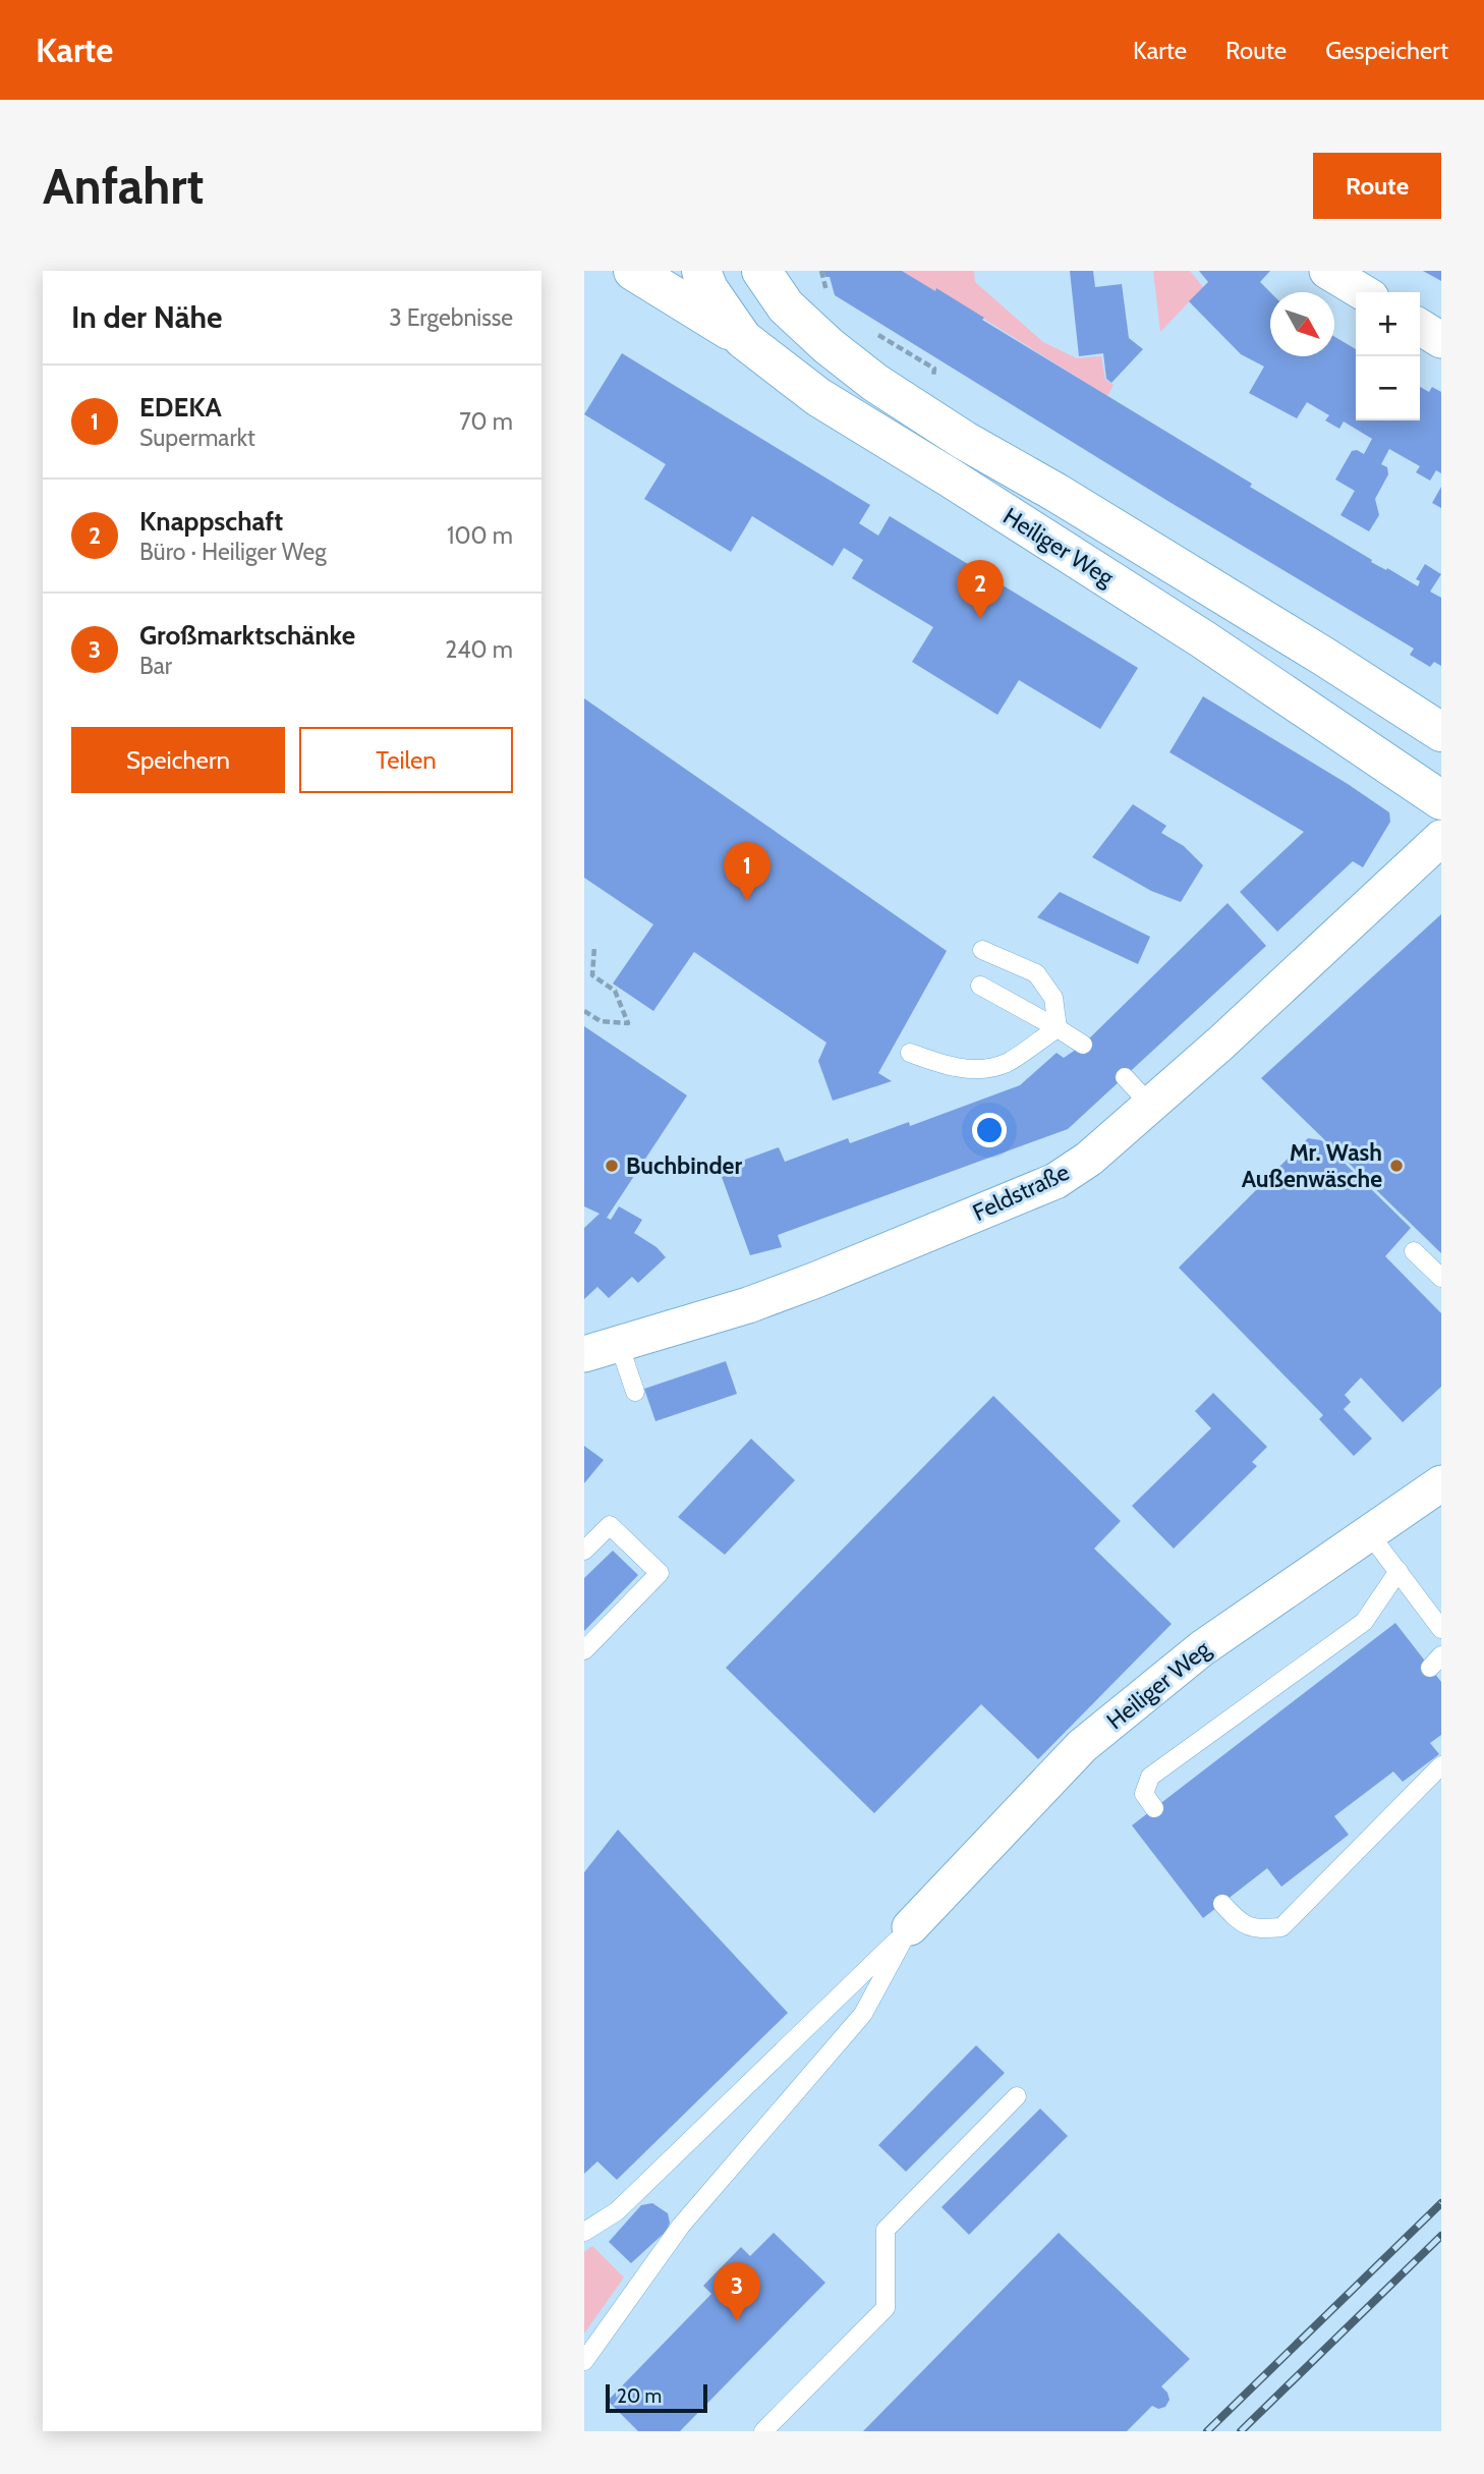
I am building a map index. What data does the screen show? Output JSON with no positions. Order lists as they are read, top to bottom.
{
  "streets": {
    "main road": ["Heiliger Weg"],
    "street": ["Feldstraße"]
  },
  "places": ["Buchbinder", "Mr. Wash Außenwäsche"],
  "scale_bar": "20 m",
  "north": "bottom right",
  "page": {
    "header": "Karte",
    "nav": ["Karte", "Route", "Gespeichert"],
    "buttons": [
      "Route",
      ["Speichern", "Teilen"]
    ],
    "title": "Anfahrt",
    "heading": ["In der Nähe", "3 Ergebnisse"],
    "map_buttons": ["+", "−"],
    "list": [
      {
        "mark": "1",
        "name": "EDEKA",
        "note": "Supermarkt",
        "value": "70 m"
      },
      {
        "mark": "2",
        "name": "Knappschaft",
        "note": "Büro · Heiliger Weg",
        "value": "100 m"
      },
      {
        "mark": "3",
        "name": "Großmarktschänke",
        "note": "Bar",
        "value": "240 m"
      }
    ],
    "pins": ["2", "1", "3"],
    "scale": "20 m"
  }
}
